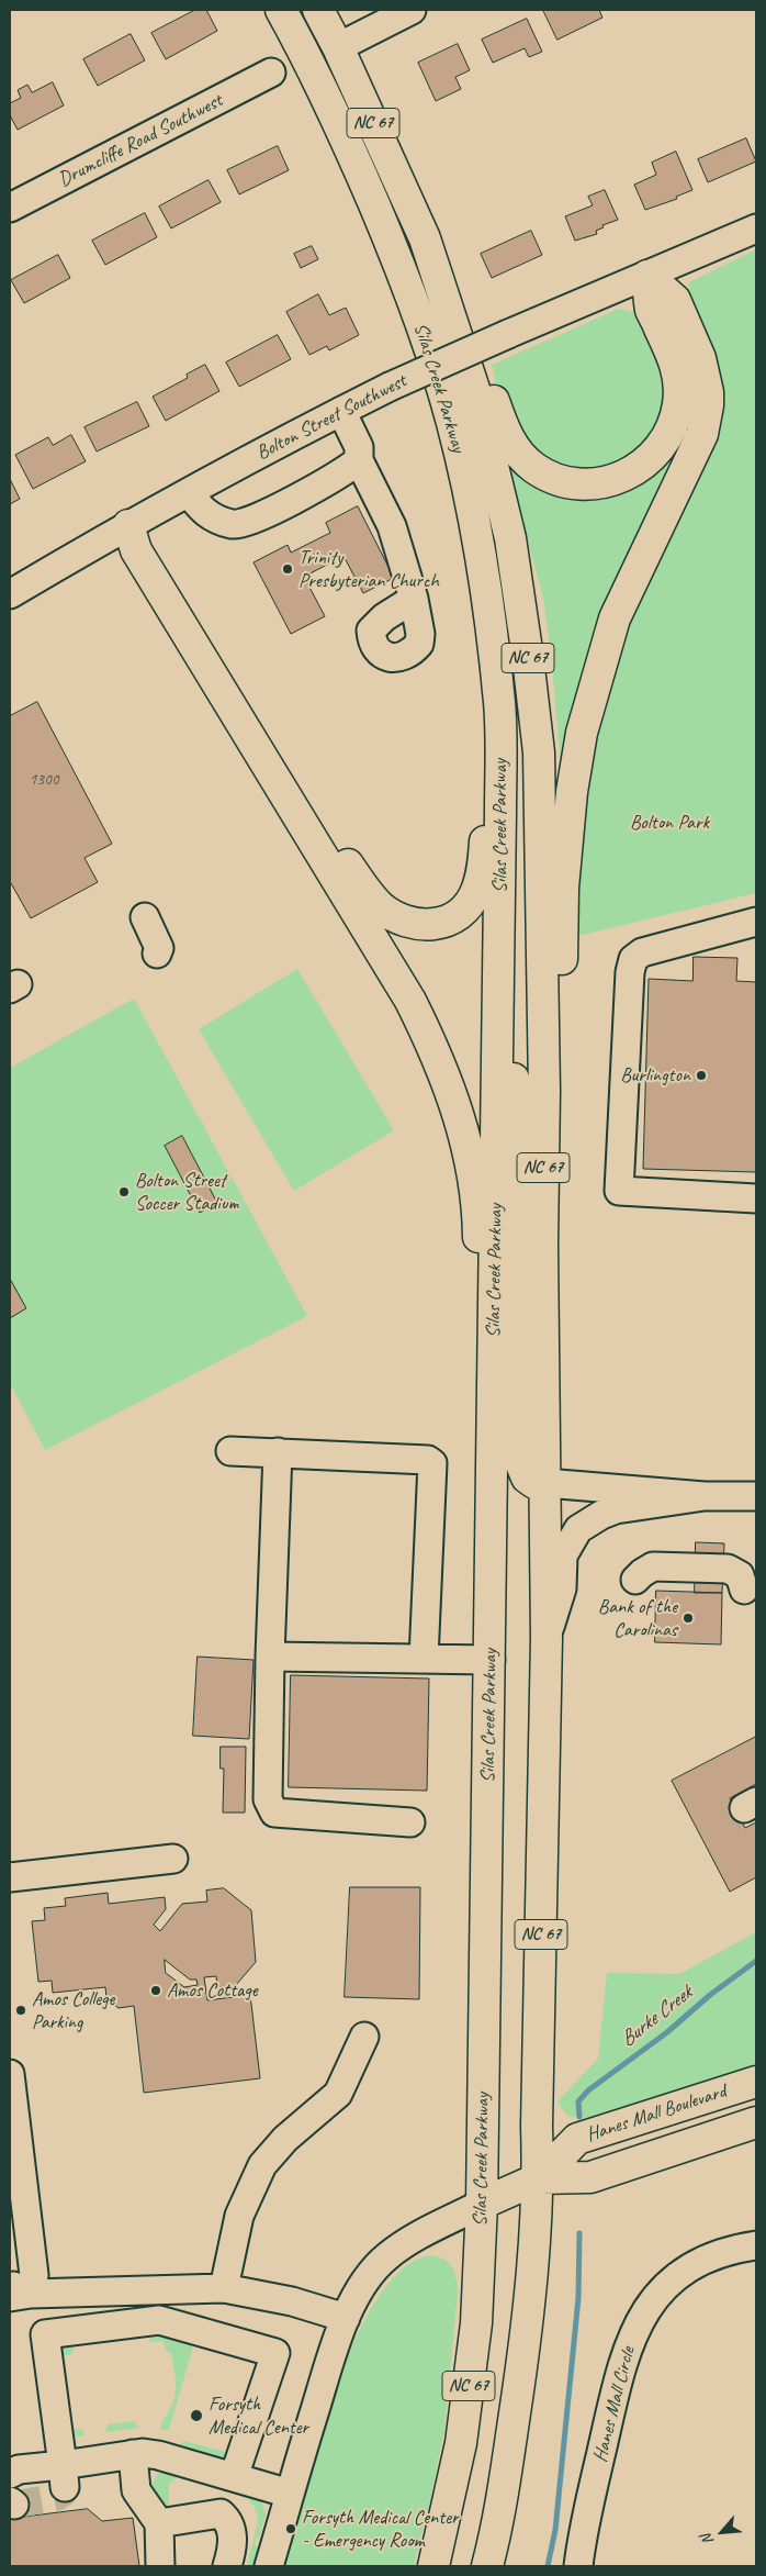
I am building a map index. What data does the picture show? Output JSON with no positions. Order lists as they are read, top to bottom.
{
  "streets": {
    "main road": ["NC 67", "Silas Creek Parkway", "Hanes Mall Boulevard"],
    "street": ["Drumcliffe Road Southwest", "Bolton Street Southwest", "Hanes Mall Circle"]
  },
  "crossings": [
    ["Silas Creek Parkway", "Hanes Mall Boulevard"]
  ],
  "water": ["Burke Creek"],
  "parks": ["Bolton Park"],
  "places": [
    "Trinity Presbyterian Church",
    "Burlington",
    "Bolton Street Soccer Stadium",
    "Bank of the Carolinas",
    "Amos Cottage",
    "Amos College Parking",
    "Forsyth Medical Center",
    "Forsyth Medical Center - Emergency Room"
  ],
  "house_numbers": ["1300"],
  "north": "bottom left"
}
